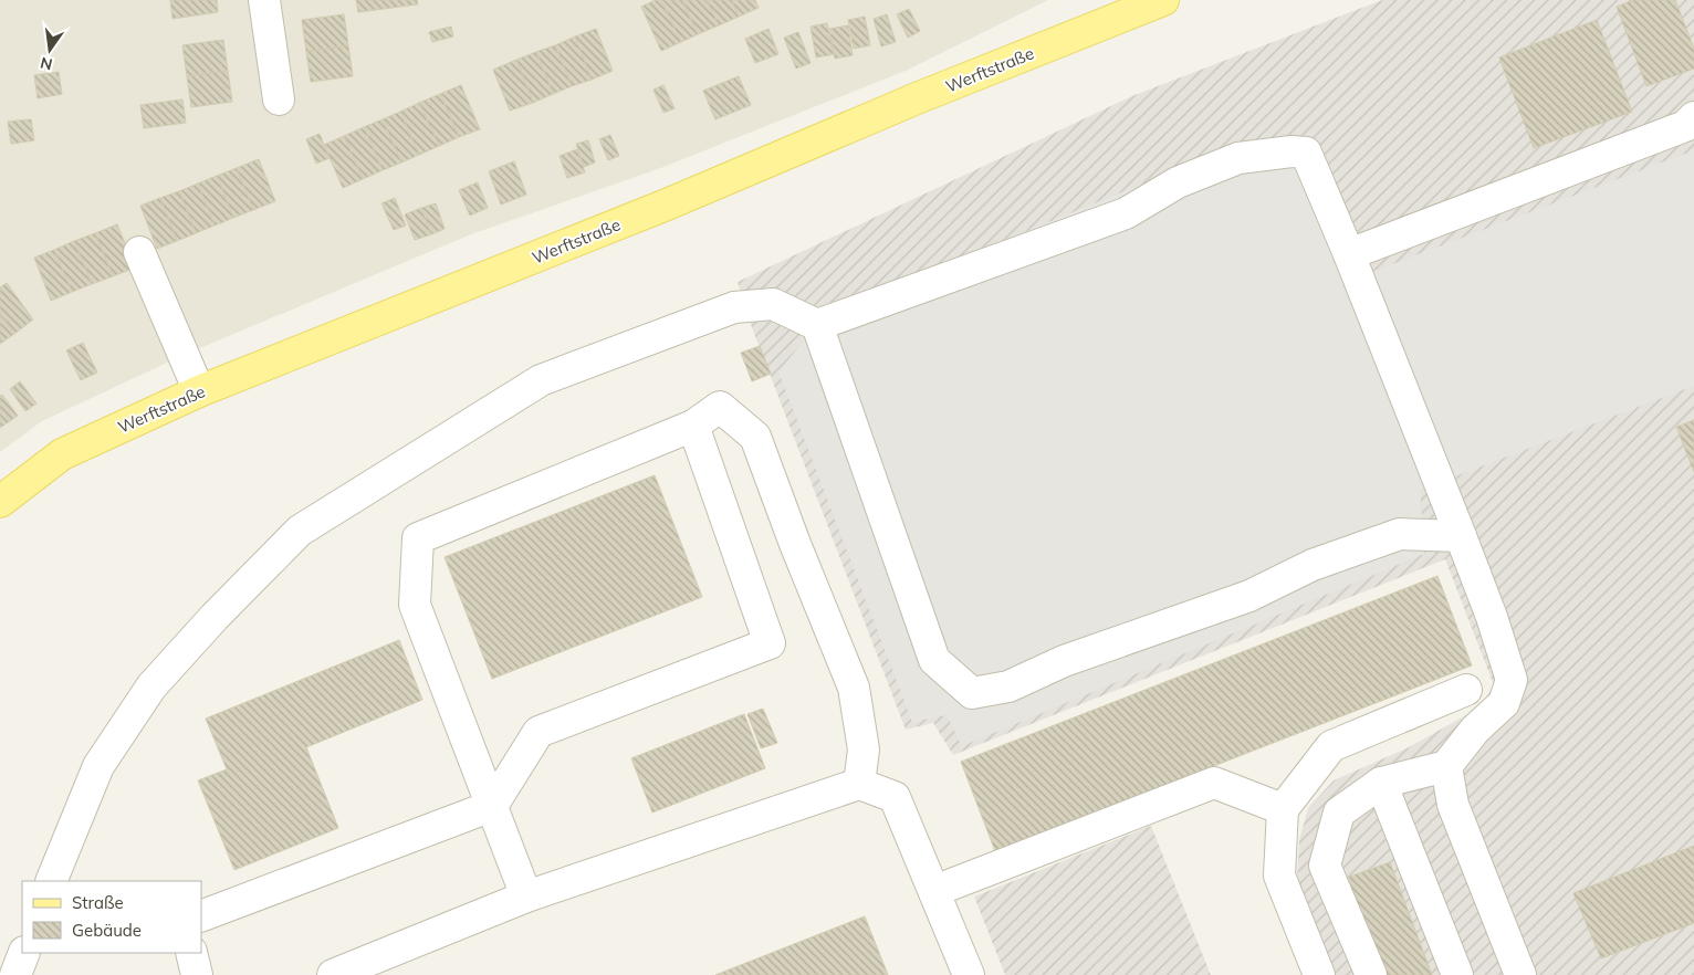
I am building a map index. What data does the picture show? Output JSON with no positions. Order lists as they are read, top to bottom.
{
  "streets": {
    "main road": ["Werftstraße"]
  },
  "legend": ["Straße", "Gebäude"],
  "north": "bottom"
}
